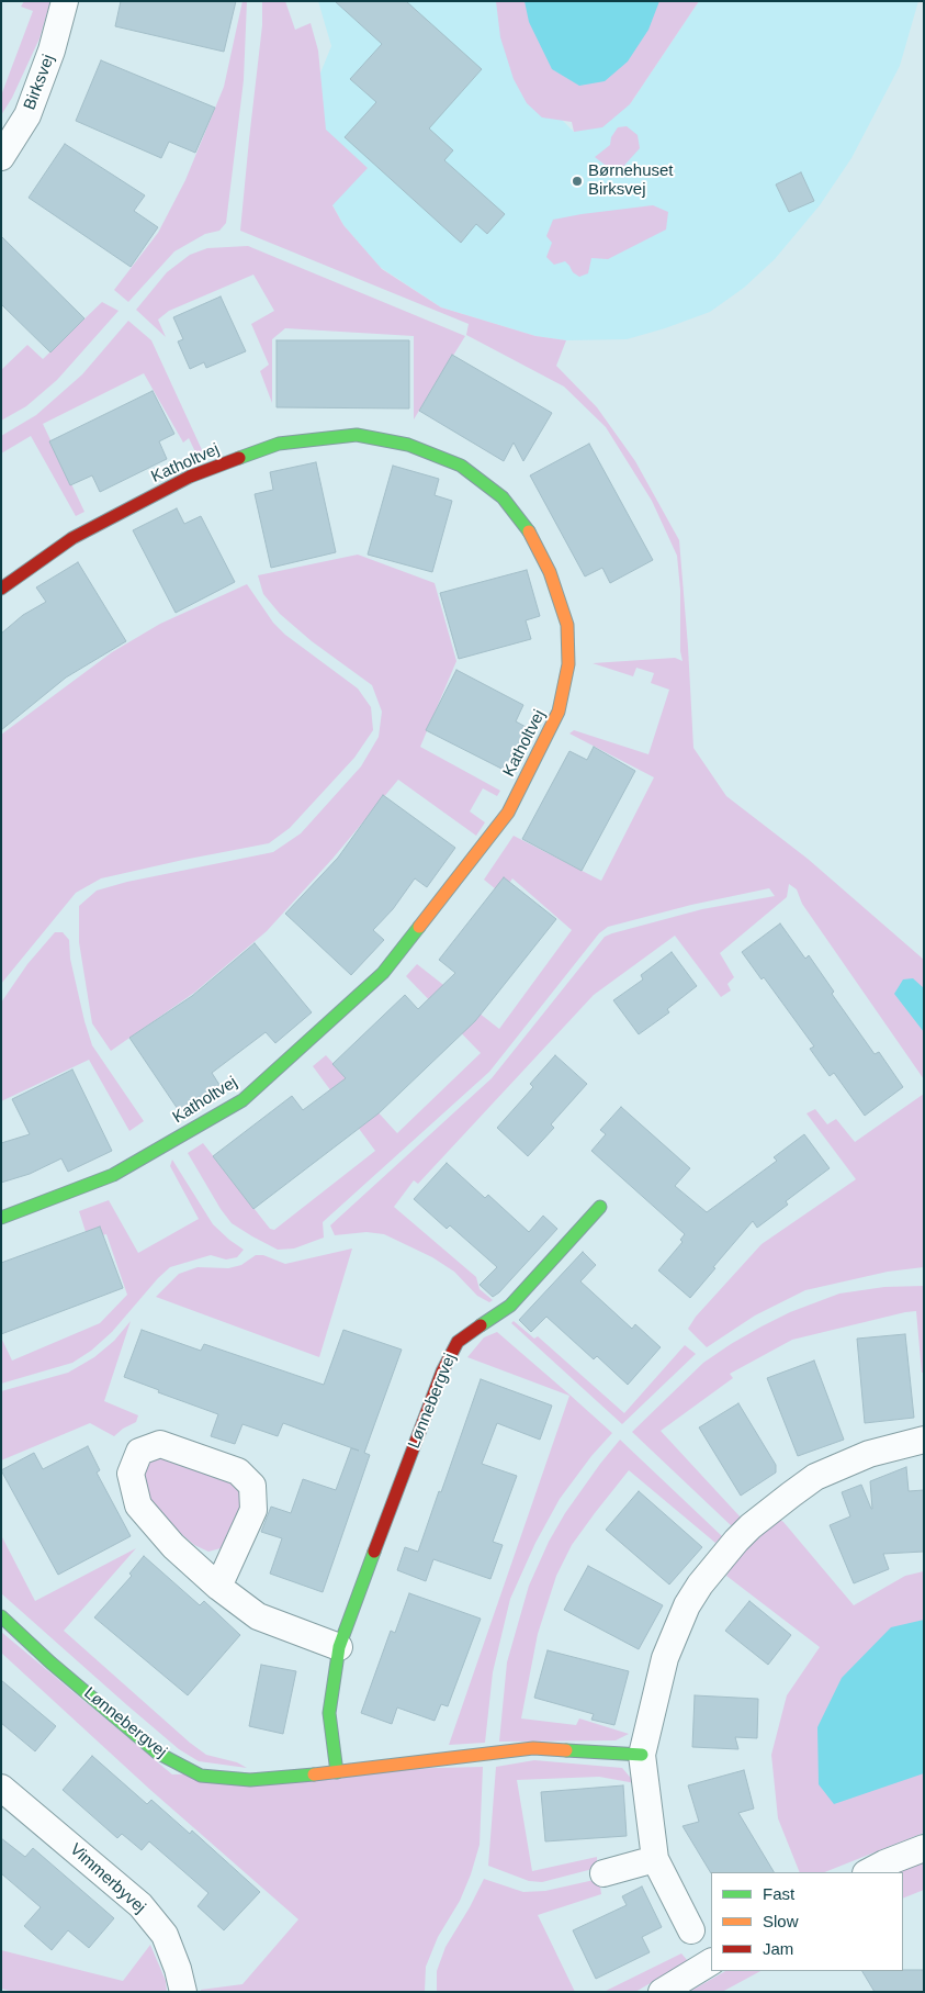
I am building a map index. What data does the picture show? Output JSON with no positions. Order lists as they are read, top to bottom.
{
  "streets": {
    "street": [
      "Birksvej",
      "Katholtvej",
      "Lønnebergvej",
      "Vimmerbyvej"
    ]
  },
  "places": ["Børnehuset Birksvej"],
  "legend": ["Fast", "Slow", "Jam"]
}
